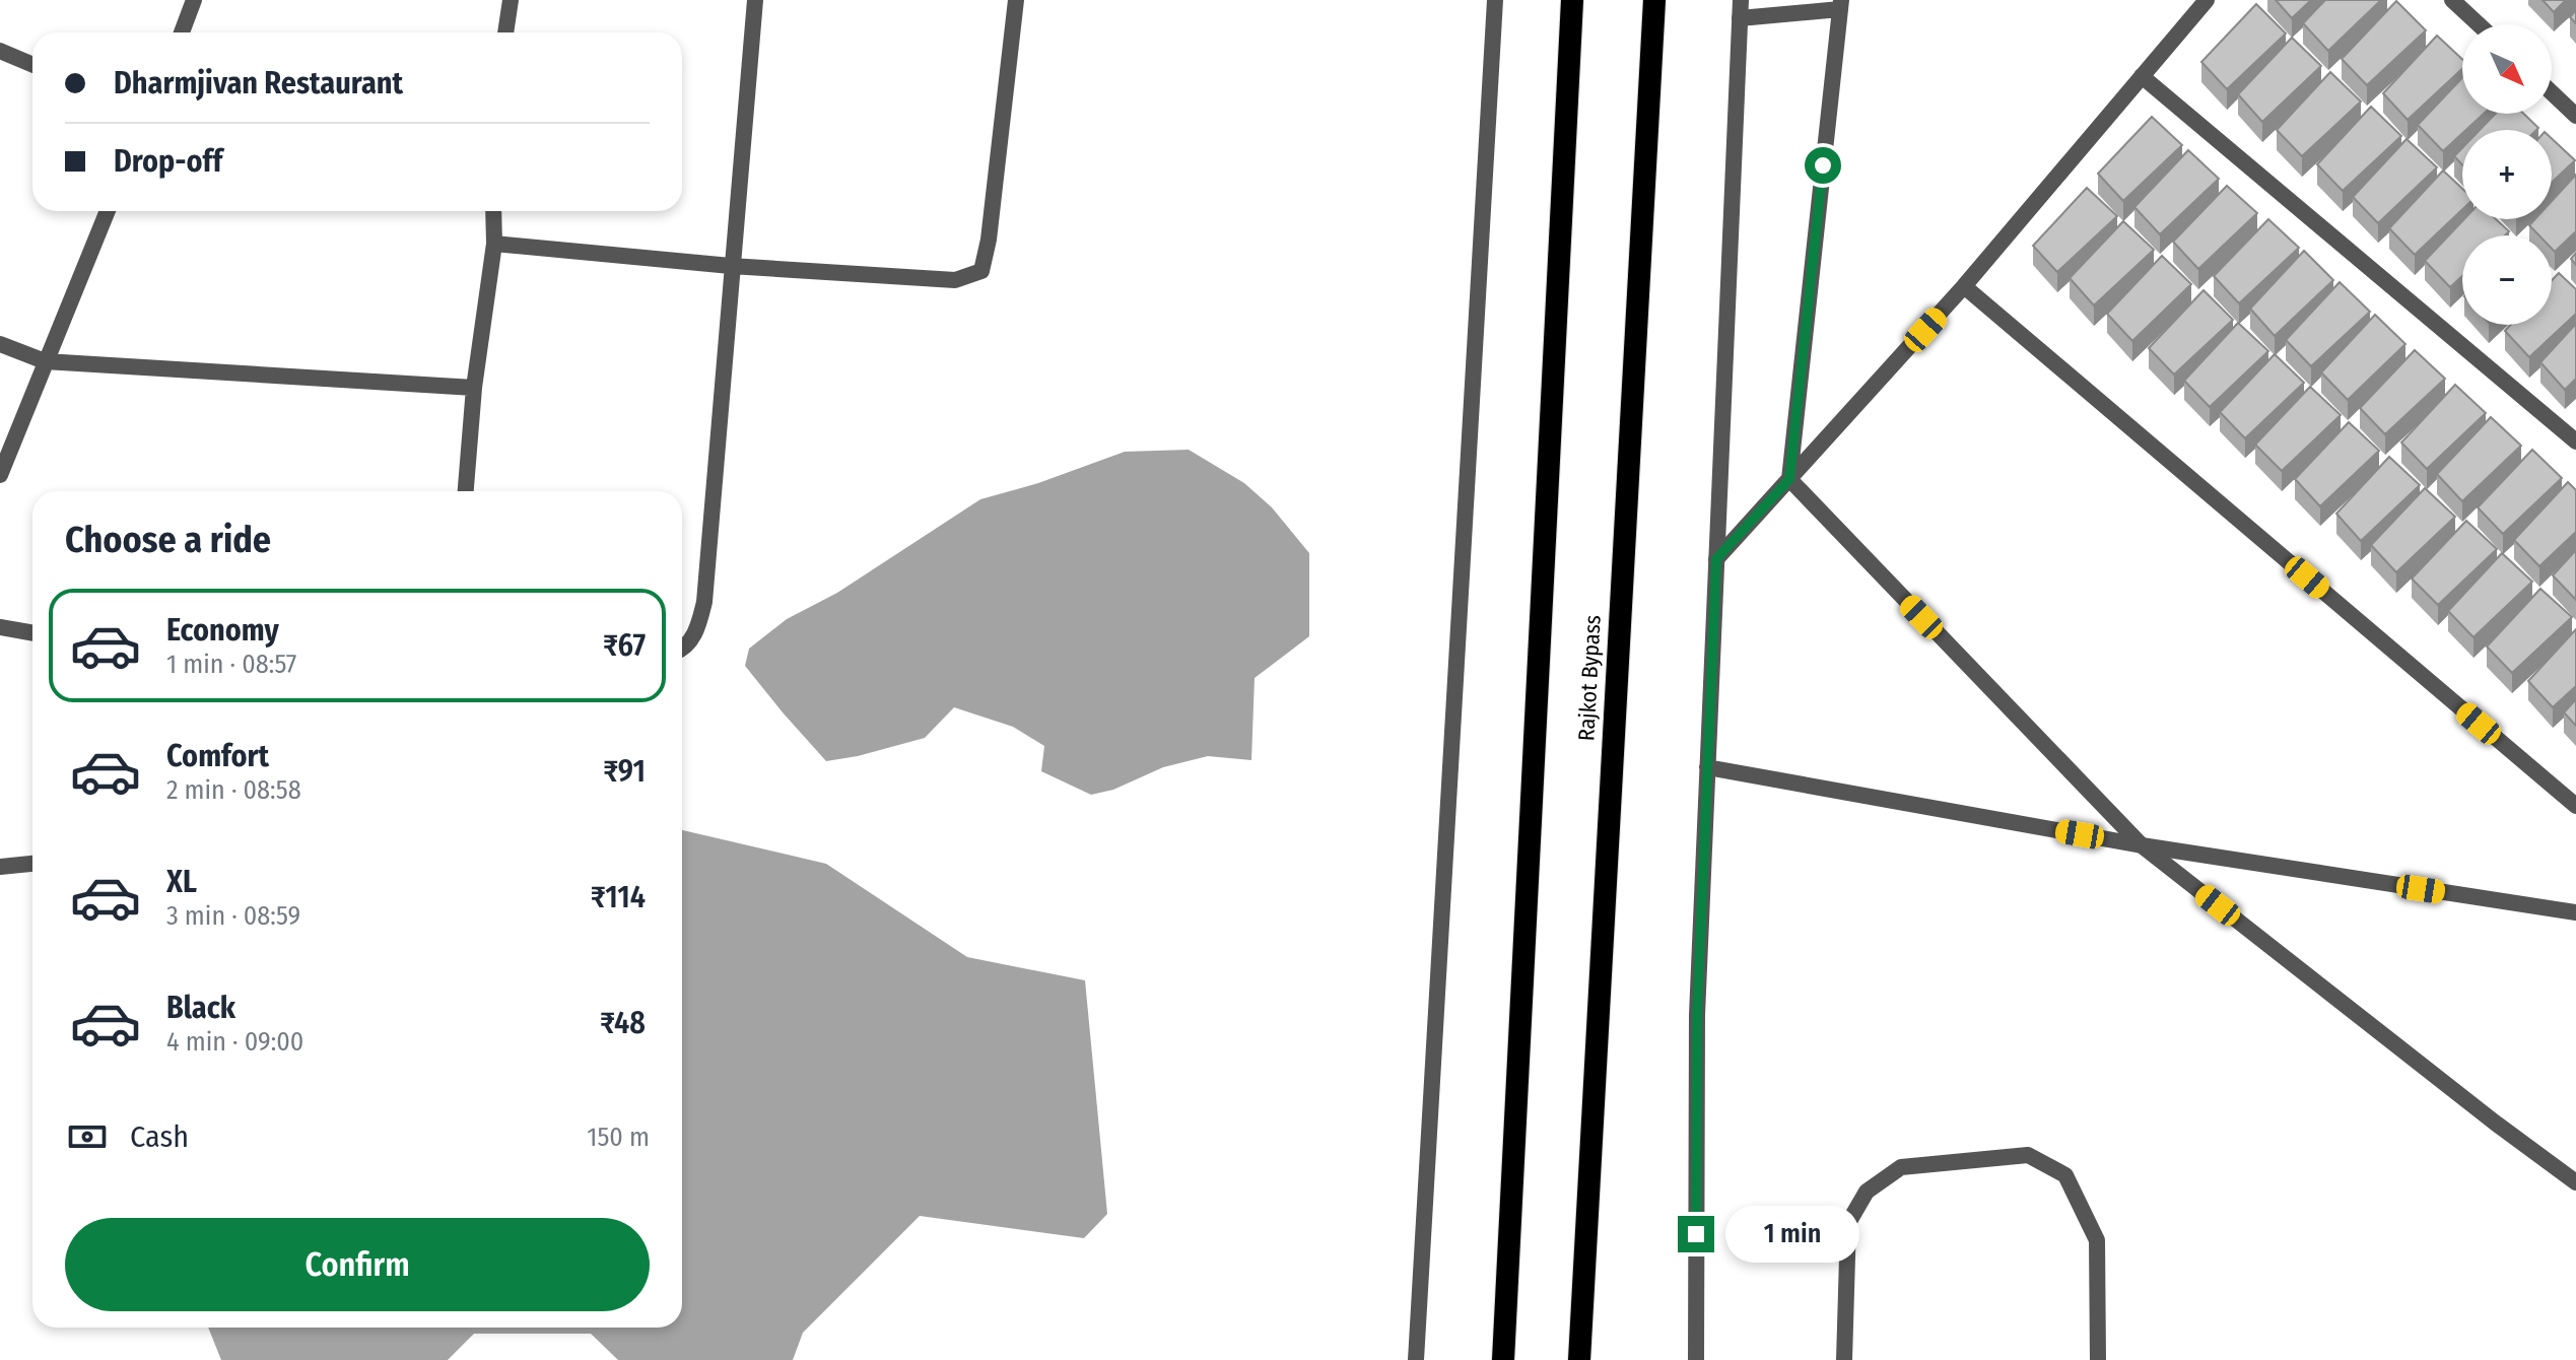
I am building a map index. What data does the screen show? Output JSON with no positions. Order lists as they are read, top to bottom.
{
  "streets": {
    "highway": ["Rajkot Bypass"]
  },
  "north": "bottom right",
  "page": {
    "map_buttons": ["+", "−"],
    "banner": ["Dharmjivan Restaurant", "Drop-off"],
    "heading": "Choose a ride",
    "list": [
      {
        "name": "Economy",
        "note": "1 min · 08:57",
        "value": "₹67"
      },
      {
        "name": "Comfort",
        "note": "2 min · 08:58",
        "value": "₹91"
      },
      {
        "name": "XL",
        "note": "3 min · 08:59",
        "value": "₹114"
      },
      {
        "name": "Black",
        "note": "4 min · 09:00",
        "value": "₹48"
      }
    ],
    "pay": ["Cash", "150 m"],
    "buttons": "Confirm",
    "bubble": "1 min"
  }
}
